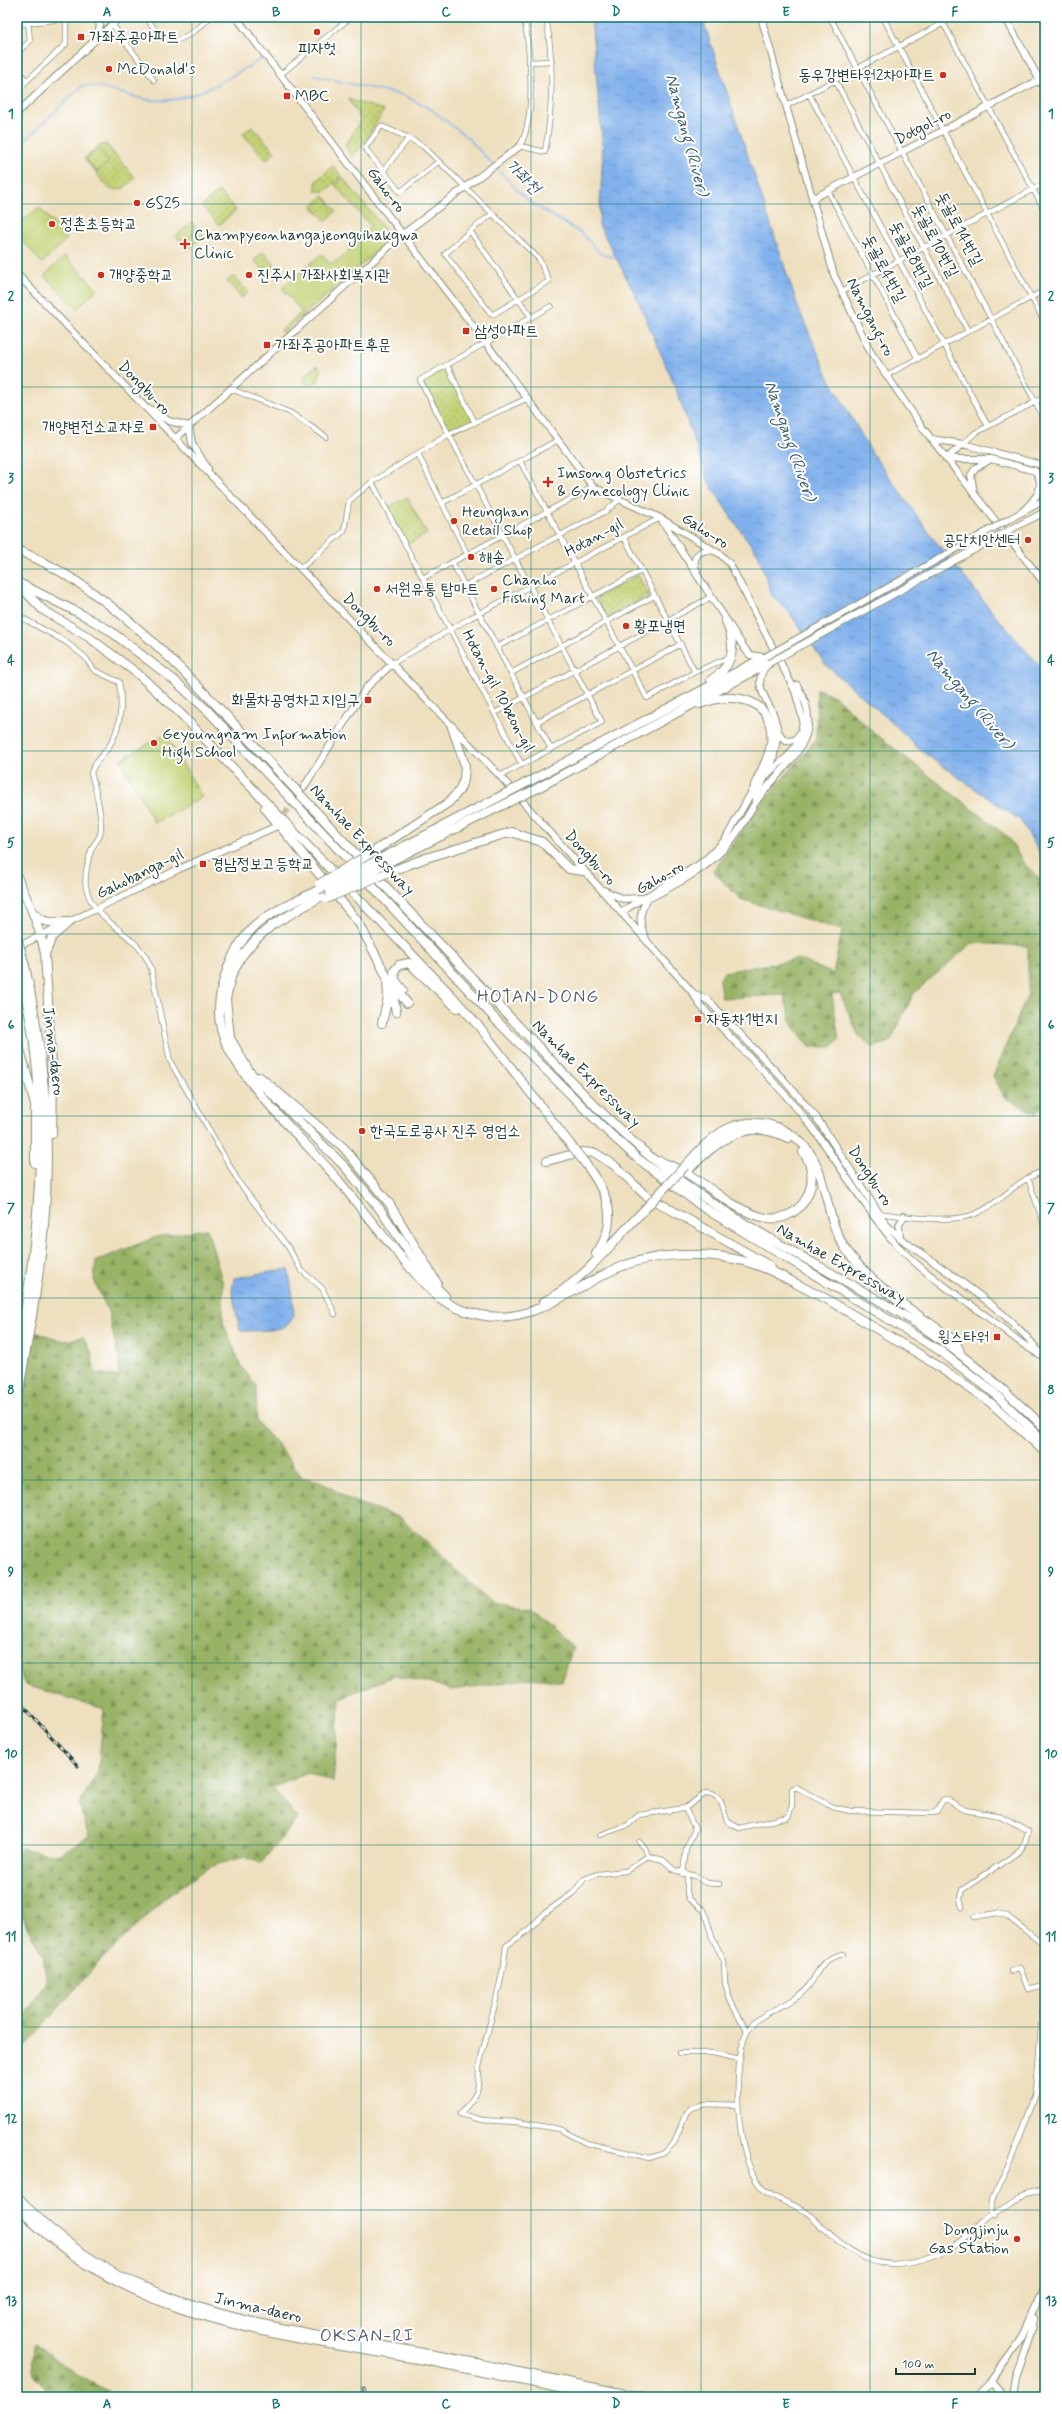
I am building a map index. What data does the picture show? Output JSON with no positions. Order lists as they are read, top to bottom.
{
  "streets": {
    "highway": ["Namhae Expressway", "Jinma-daero"],
    "street": [
      "Dotgol-ro",
      "Gaho-ro",
      "돗골로14번길",
      "돗골로10번길",
      "돗골로8번길",
      "돗골로4번길",
      "Namgang-ro",
      "Dongbu-ro",
      "Hotan-gil",
      "Hotan-gil 10beon-gil",
      "Gahobanga-gil"
    ]
  },
  "crossings": [
    ["Dotgol-ro", "돗골로14번길"],
    ["Dotgol-ro", "돗골로10번길"],
    ["Dotgol-ro", "돗골로8번길"],
    ["Dotgol-ro", "돗골로4번길"],
    ["Dotgol-ro", "Namgang-ro"],
    ["Gaho-ro", "Dongbu-ro"],
    ["Gaho-ro", "Hotan-gil"],
    ["Dongbu-ro", "Hotan-gil"],
    ["Hotan-gil", "Hotan-gil 10beon-gil"]
  ],
  "districts": ["HOTAN-DONG", "OKSAN-RI"],
  "water": ["Namgang (River)", "가좌천"],
  "places": {
    "other": [
      "피자헛",
      "McDonald's",
      "동우강변타워2차아파트",
      "GS25",
      "정촌초등학교",
      "개양중학교",
      "진주시 가좌사회복지관",
      "Heunghan Retail Shop",
      "공단치안센터",
      "해송",
      "서원유통 탑마트",
      "Chanho Fishing Mart",
      "황포냉면",
      "Geyoungnam Information High School",
      "한국도로공사 진주 영업소",
      "Dongjinju Gas Station"
    ],
    "transit": [
      "가좌주공아파트",
      "MBC",
      "삼성아파트",
      "가좌주공아파트후문",
      "개양변전소교차로",
      "화물차공영차고지입구",
      "경남정보고등학교",
      "자동차1번지",
      "윙스타워"
    ],
    "health": ["Champyeonhangajeonguihakgwa Clinic", "Imsong Obstetrics & Gynecology Clinic"]
  },
  "scale_bar": "100 m",
  "grid": {
    "columns": [
      "A",
      "B",
      "C",
      "D",
      "E",
      "F"
    ],
    "rows": [
      "1",
      "2",
      "3",
      "4",
      "5",
      "6",
      "7",
      "8",
      "9",
      "10",
      "11",
      "12",
      "13"
    ]
  }
}
